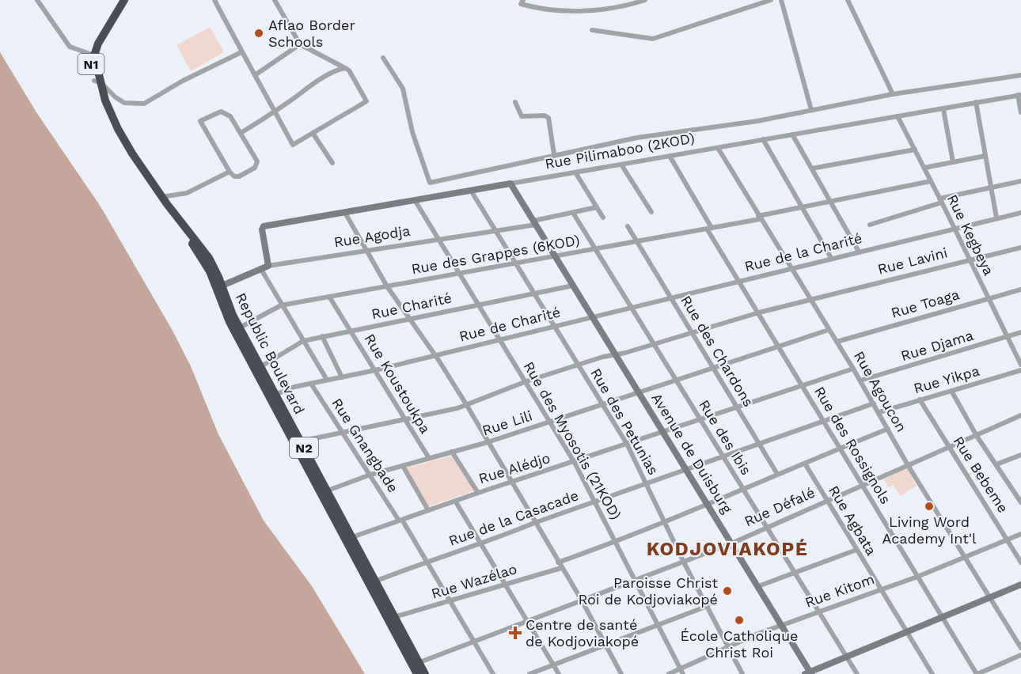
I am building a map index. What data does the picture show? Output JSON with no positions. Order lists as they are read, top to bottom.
{
  "streets": {
    "highway": ["N1", "Republic Boulevard", "N2"],
    "street": [
      "Rue Pilimaboo (2KOD)",
      "Rue Kegbeya",
      "Rue Agodja",
      "Rue de la Charité",
      "Rue des Grappes (6KOD)",
      "Rue Lavini",
      "Rue Toaga",
      "Rue Charité",
      "Rue de Charité",
      "Rue Djama",
      "Rue des Chardons",
      "Rue Yikpa",
      "Rue Koustoukpa",
      "Rue Agoucon",
      "Rue des Petunias",
      "Rue Lili",
      "Rue des Ibis",
      "Rue des Myosotis (21KOD)",
      "Rue Gnangbade",
      "Rue des Rossignols",
      "Avenue de Duisburg",
      "Rue Alédjo",
      "Rue Bebeme",
      "Rue Défalé",
      "Rue de la Casacade",
      "Rue Agbata",
      "Rue Wazélao",
      "Rue Kitom"
    ]
  },
  "crossings": [
    ["N1", "Republic Boulevard"],
    ["Rue Pilimaboo (2KOD)", "Rue Kegbeya"],
    ["Rue Pilimaboo (2KOD)", "Rue Agodja"],
    ["Rue Pilimaboo (2KOD)", "Rue Agoucon"],
    ["Rue Pilimaboo (2KOD)", "Rue des Petunias"],
    ["Rue Pilimaboo (2KOD)", "Rue des Myosotis (21KOD)"],
    ["Rue Pilimaboo (2KOD)", "Rue des Rossignols"],
    ["Rue Pilimaboo (2KOD)", "Avenue de Duisburg"],
    ["Rue Kegbeya", "Rue de la Charité"],
    ["Rue Kegbeya", "Rue des Grappes (6KOD)"],
    ["Rue Kegbeya", "Rue Lavini"],
    ["Rue Kegbeya", "Rue Toaga"],
    ["Rue Kegbeya", "Rue Djama"],
    ["Rue Agodja", "Republic Boulevard"],
    ["Rue Agodja", "Rue des Petunias"],
    ["Rue Agodja", "Rue des Ibis"],
    ["Rue Agodja", "Rue des Myosotis (21KOD)"],
    ["Rue Agodja", "Avenue de Duisburg"],
    ["Rue de la Charité", "Rue de Charité"],
    ["Rue de la Charité", "Rue des Chardons"],
    ["Rue de la Charité", "Rue Agoucon"],
    ["Rue de la Charité", "Rue des Ibis"],
    ["Rue de la Charité", "Rue des Rossignols"],
    ["Rue de la Charité", "Avenue de Duisburg"],
    ["Rue des Grappes (6KOD)", "Rue des Chardons"],
    ["Rue des Grappes (6KOD)", "Republic Boulevard"],
    ["Rue des Grappes (6KOD)", "Rue Koustoukpa"],
    ["Rue des Grappes (6KOD)", "Rue Agoucon"],
    ["Rue des Grappes (6KOD)", "Rue des Petunias"],
    ["Rue des Grappes (6KOD)", "Rue des Ibis"],
    ["Rue des Grappes (6KOD)", "Rue des Myosotis (21KOD)"],
    ["Rue des Grappes (6KOD)", "Rue des Rossignols"],
    ["Rue des Grappes (6KOD)", "Avenue de Duisburg"],
    ["Rue Lavini", "Rue des Chardons"],
    ["Rue Lavini", "Republic Boulevard"],
    ["Rue Lavini", "Rue Koustoukpa"],
    ["Rue Lavini", "Rue Agoucon"],
    ["Rue Lavini", "Rue des Petunias"],
    ["Rue Lavini", "Rue des Ibis"],
    ["Rue Lavini", "Rue des Myosotis (21KOD)"],
    ["Rue Lavini", "Rue Gnangbade"],
    ["Rue Lavini", "Rue des Rossignols"],
    ["Rue Lavini", "Avenue de Duisburg"],
    ["Rue Toaga", "Rue Agoucon"],
    ["Rue Charité", "Republic Boulevard"],
    ["Rue Charité", "Rue Koustoukpa"],
    ["Rue Charité", "Rue des Petunias"],
    ["Rue Charité", "Rue des Myosotis (21KOD)"],
    ["Rue Charité", "Avenue de Duisburg"],
    ["Rue de Charité", "Republic Boulevard"],
    ["Rue de Charité", "Rue Koustoukpa"],
    ["Rue de Charité", "Rue des Petunias"],
    ["Rue de Charité", "Rue des Myosotis (21KOD)"],
    ["Rue de Charité", "Rue Gnangbade"],
    ["Rue de Charité", "Avenue de Duisburg"],
    ["Rue Djama", "Rue Agoucon"],
    ["Rue des Chardons", "Rue Lili"],
    ["Rue des Chardons", "Rue Alédjo"],
    ["Rue des Chardons", "Rue de la Casacade"],
    ["Republic Boulevard", "Rue Lili"],
    ["Republic Boulevard", "Rue Alédjo"],
    ["Republic Boulevard", "Rue Défalé"],
    ["Republic Boulevard", "Rue de la Casacade"],
    ["Republic Boulevard", "Rue Wazélao"],
    ["Rue Yikpa", "Rue Agoucon"],
    ["Rue Yikpa", "Rue Bebeme"],
    ["Rue Koustoukpa", "Rue Lili"],
    ["Rue Agoucon", "Rue Lili"],
    ["Rue Agoucon", "Rue Alédjo"],
    ["Rue Agoucon", "Rue Défalé"],
    ["Rue Agoucon", "Rue de la Casacade"],
    ["Rue Agoucon", "Rue Kitom"],
    ["Rue des Petunias", "Rue Lili"],
    ["Rue des Petunias", "Rue Alédjo"],
    ["Rue des Petunias", "Rue Défalé"],
    ["Rue des Petunias", "Rue de la Casacade"],
    ["Rue des Petunias", "Rue Kitom"],
    ["Rue Lili", "Rue des Ibis"],
    ["Rue Lili", "Rue des Myosotis (21KOD)"],
    ["Rue Lili", "Rue Gnangbade"],
    ["Rue Lili", "Rue des Rossignols"],
    ["Rue Lili", "Avenue de Duisburg"],
    ["Rue des Ibis", "Rue Alédjo"],
    ["Rue des Ibis", "Rue Défalé"],
    ["Rue des Ibis", "Rue de la Casacade"],
    ["Rue des Ibis", "Rue Kitom"],
    ["Rue des Myosotis (21KOD)", "Rue Alédjo"],
    ["Rue des Myosotis (21KOD)", "Rue Défalé"],
    ["Rue des Myosotis (21KOD)", "Rue de la Casacade"],
    ["Rue des Myosotis (21KOD)", "Rue Kitom"],
    ["Rue Gnangbade", "Rue Alédjo"],
    ["Rue Gnangbade", "Rue Défalé"],
    ["Rue Gnangbade", "Rue de la Casacade"],
    ["Rue Gnangbade", "Rue Wazélao"],
    ["Rue des Rossignols", "Rue Alédjo"],
    ["Rue des Rossignols", "Rue Défalé"],
    ["Rue des Rossignols", "Rue de la Casacade"],
    ["Rue des Rossignols", "Rue Kitom"],
    ["Avenue de Duisburg", "Rue Alédjo"],
    ["Avenue de Duisburg", "Rue Défalé"],
    ["Avenue de Duisburg", "Rue de la Casacade"],
    ["Avenue de Duisburg", "Rue Kitom"],
    ["Rue Bebeme", "Rue Défalé"],
    ["Rue Bebeme", "Rue Kitom"],
    ["Rue Défalé", "Rue Agbata"],
    ["Rue Agbata", "Rue Kitom"]
  ],
  "districts": ["KODJOVIAKOPÉ"],
  "places": {
    "other": [
      "Aflao Border Schools",
      "Living Word Academy Int'l",
      "Paroisse Christ Roi de Kodjoviakopé",
      "École Catholique Christ Roi"
    ],
    "health": ["Centre de santé de Kodjoviakopé"]
  }
}
